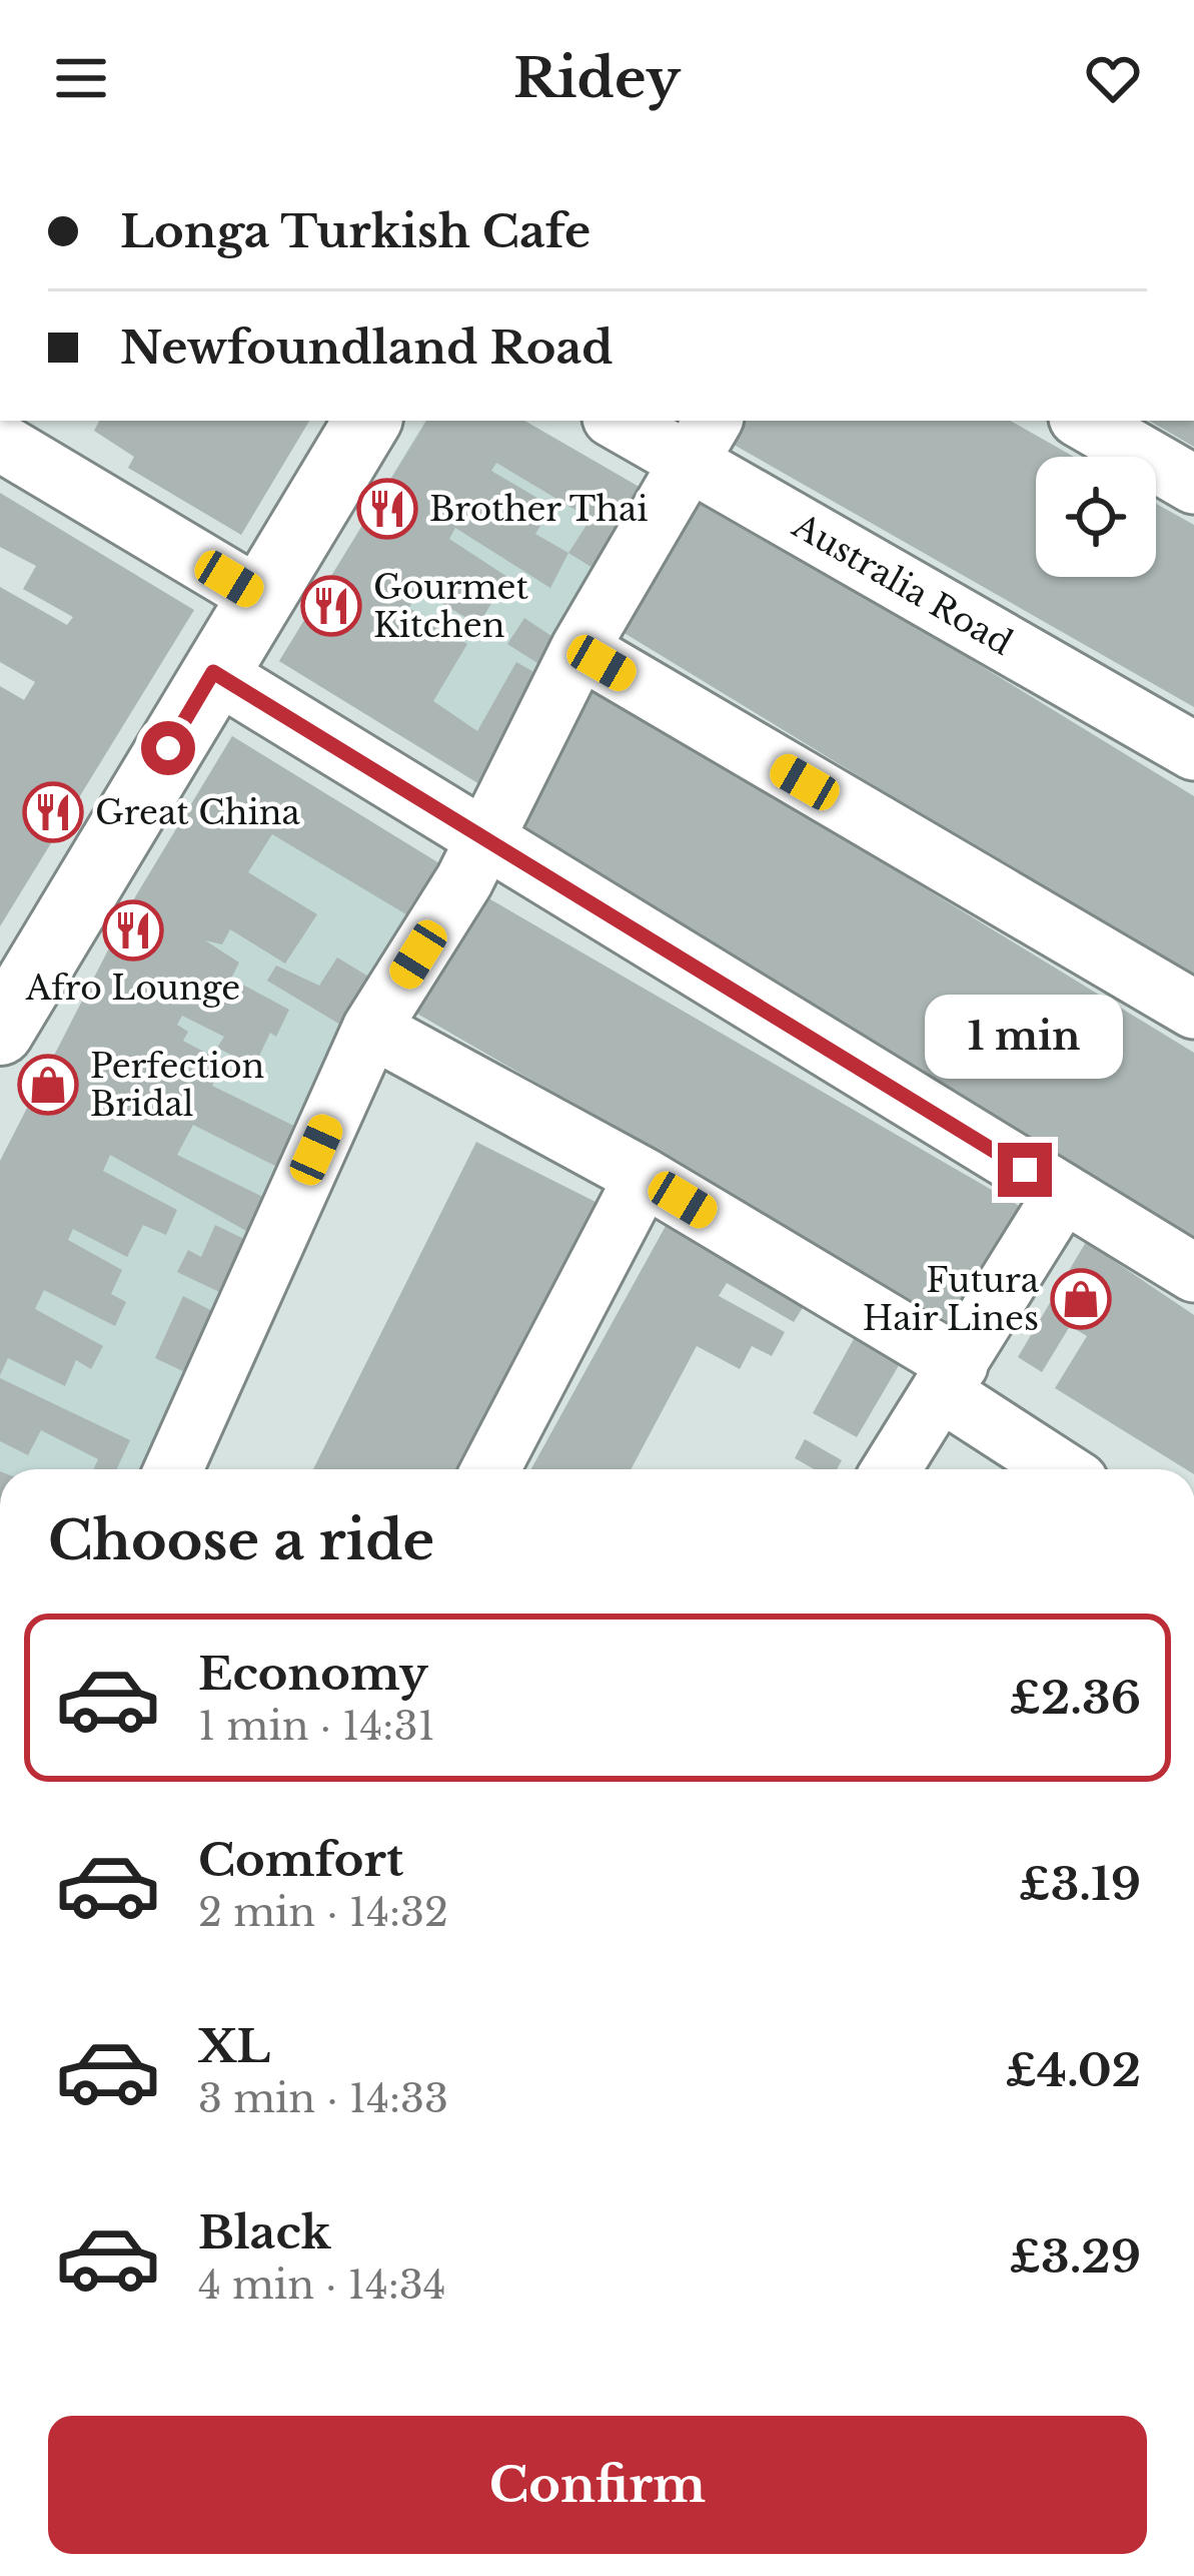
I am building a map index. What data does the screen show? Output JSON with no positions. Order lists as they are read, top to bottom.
{
  "streets": {
    "street": ["Australia Road"]
  },
  "places": {
    "restaurant": [
      "Brother Thai",
      "Gourmet Kitchen",
      "Great China",
      "Afro Lounge"
    ],
    "shop": ["Perfection Bridal", "Futura Hair Lines"]
  },
  "page": {
    "header": "Ridey",
    "banner": ["Longa Turkish Cafe", "Newfoundland Road"],
    "bubble": "1 min",
    "heading": "Choose a ride",
    "list": [
      {
        "name": "Economy",
        "note": "1 min · 14:31",
        "value": "£2.36"
      },
      {
        "name": "Comfort",
        "note": "2 min · 14:32",
        "value": "£3.19"
      },
      {
        "name": "XL",
        "note": "3 min · 14:33",
        "value": "£4.02"
      },
      {
        "name": "Black",
        "note": "4 min · 14:34",
        "value": "£3.29"
      }
    ],
    "buttons": "Confirm"
  }
}
